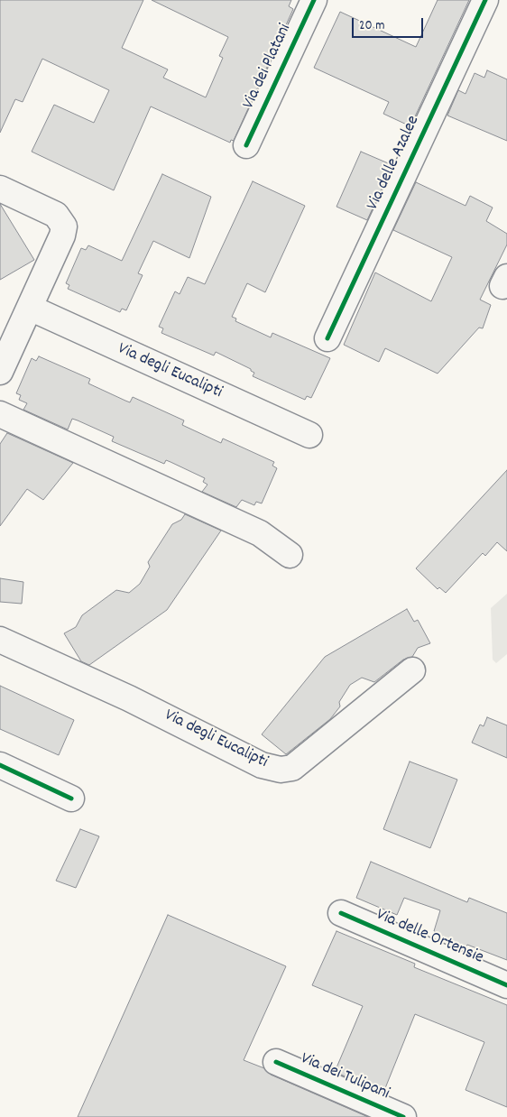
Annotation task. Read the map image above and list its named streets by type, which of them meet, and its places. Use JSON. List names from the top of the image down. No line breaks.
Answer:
{"streets":{"street":["Via dei Platani","Via delle Azalee","Via degli Eucalipti","Via delle Ortensie","Via dei Tulipani"]},"scale_bar":"20 m"}
